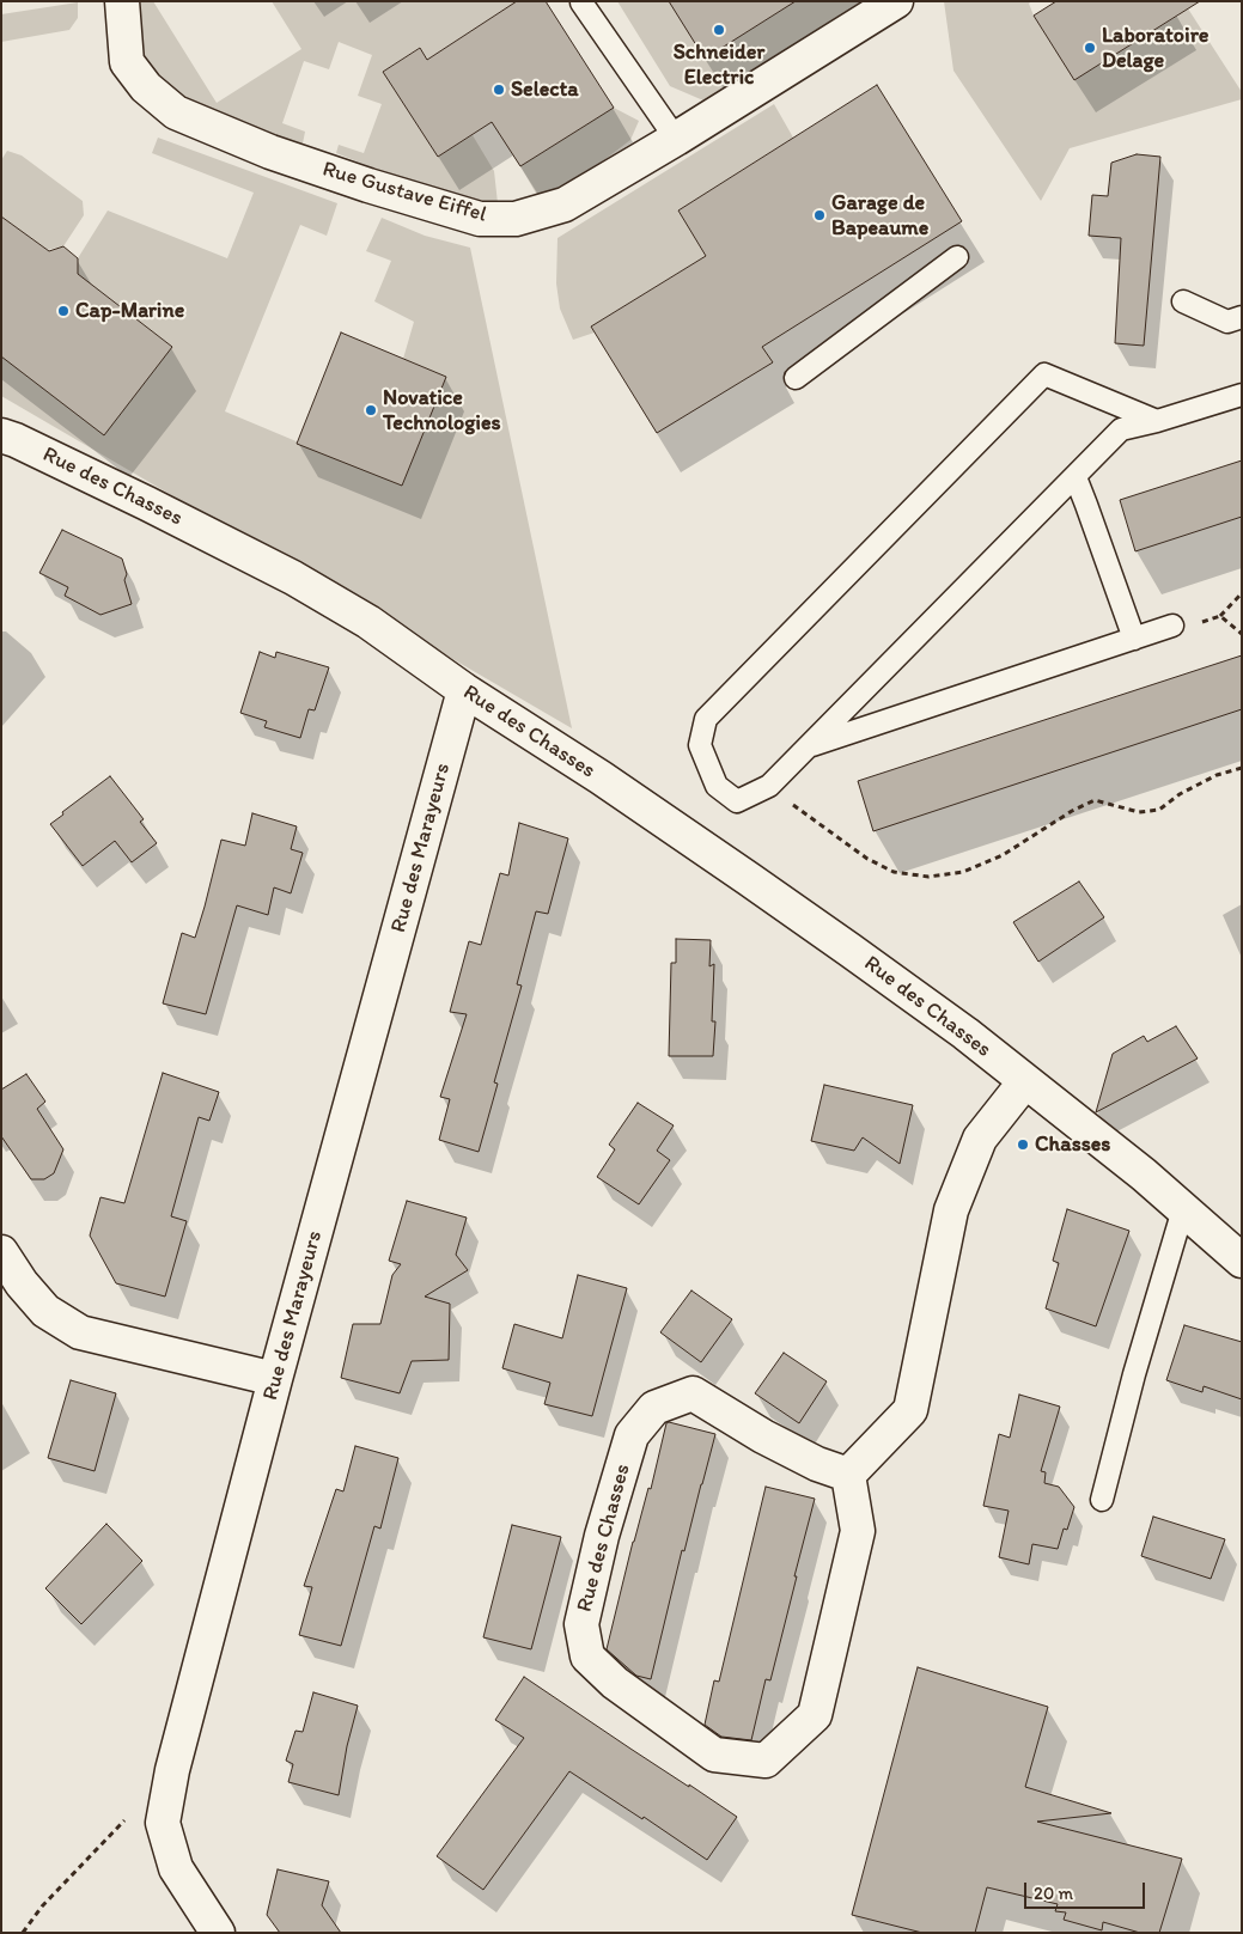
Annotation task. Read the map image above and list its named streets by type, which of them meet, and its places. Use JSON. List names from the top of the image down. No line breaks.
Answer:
{"streets":{"street":["Rue Gustave Eiffel","Rue des Chasses","Rue des Marayeurs"]},"crossings":[["Rue des Chasses","Rue des Marayeurs"]],"places":["Schneider Electric","Laboratoire Delage","Selecta","Garage de Bapeaume","Cap-Marine","Novatice Technologies","Chasses"],"scale_bar":"20 m"}
